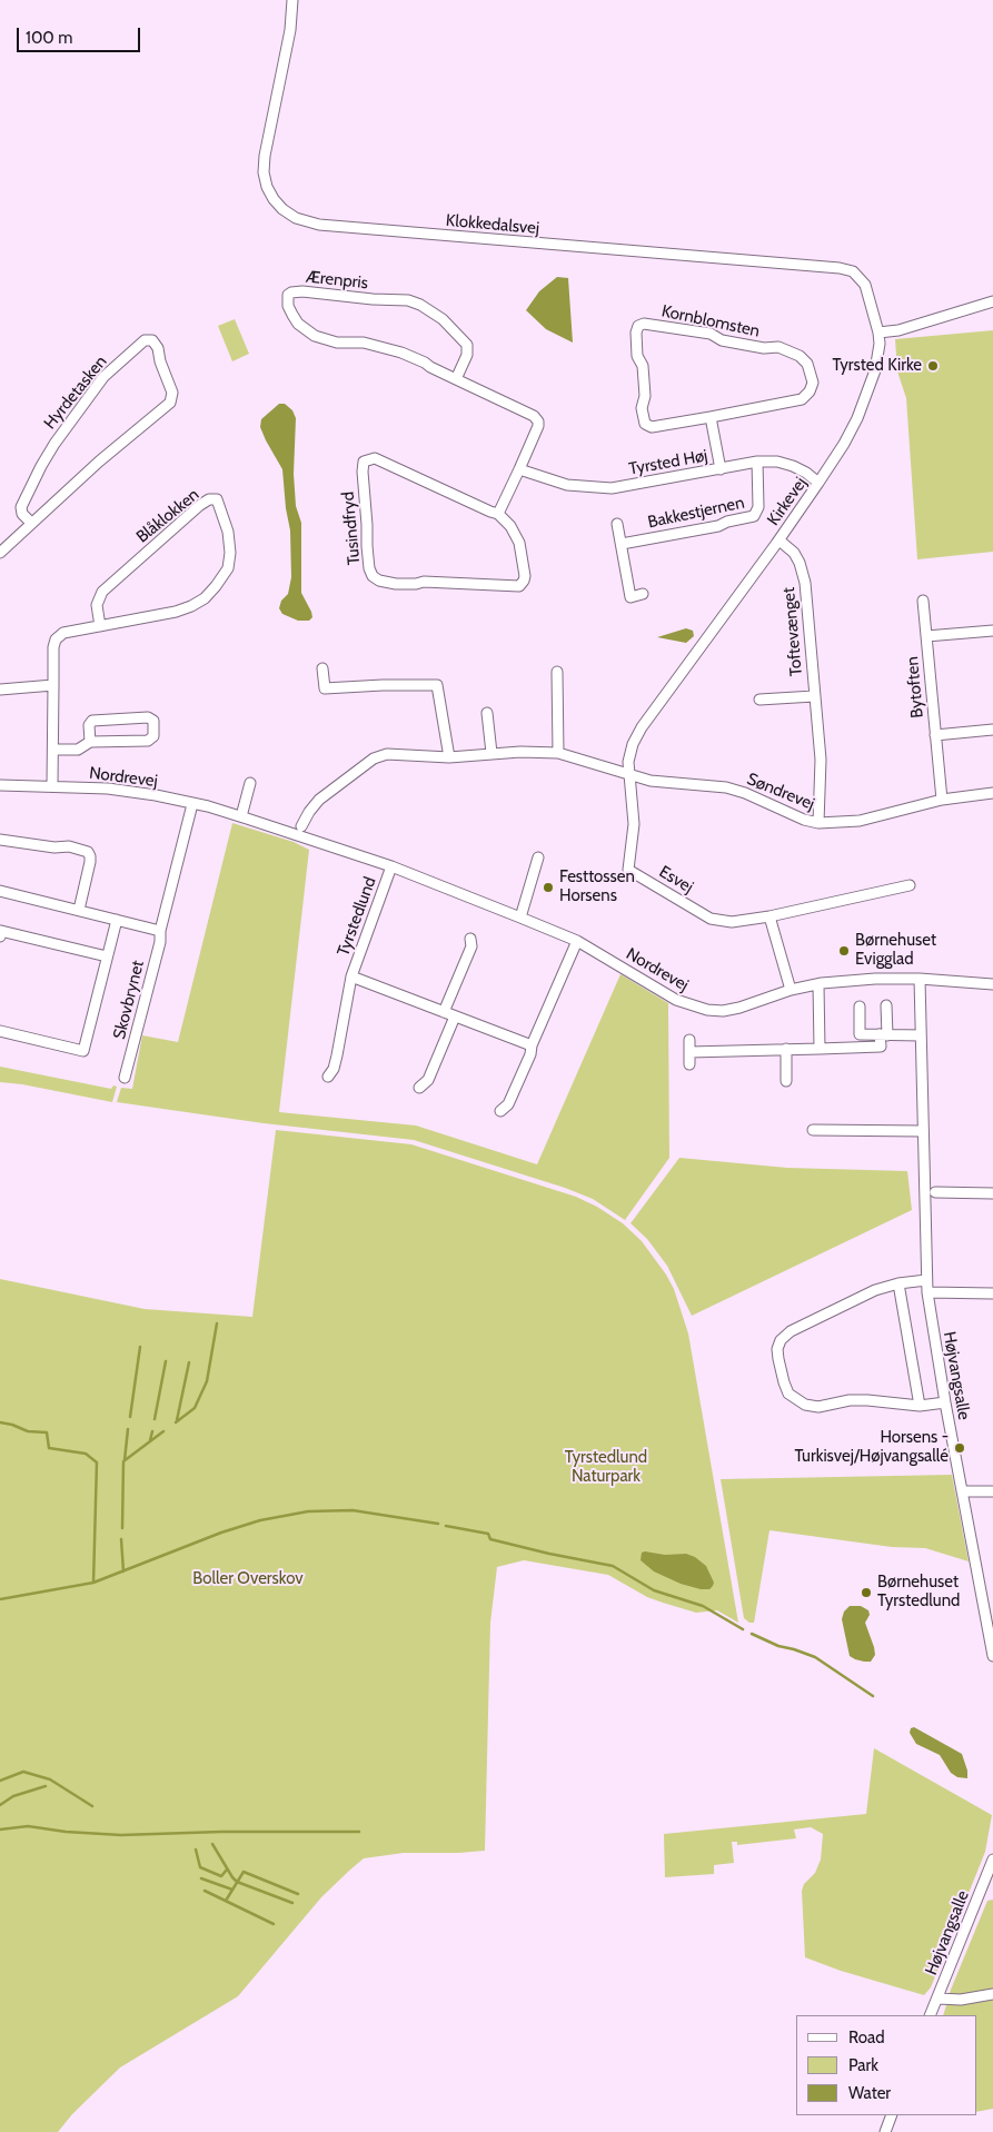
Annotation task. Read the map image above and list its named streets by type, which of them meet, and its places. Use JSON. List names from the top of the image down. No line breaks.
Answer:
{"streets":{"street":["Klokkedalsvej","Ærenpris","Kornblomsten","Hyrdetasken","Tyrsted Høj","Kirkevej","Bakkestjernen","Blåklokken","Tusindfryd","Toftevænget","Bytoften","Nordrevej","Søndrevej","Esvej","Tyrstedlund","Skovbrynet","Højvangsalle"]},"crossings":[["Klokkedalsvej","Kirkevej"],["Ærenpris","Tyrsted Høj"],["Tyrsted Høj","Kirkevej"],["Tyrsted Høj","Bakkestjernen"],["Kirkevej","Toftevænget"],["Kirkevej","Søndrevej"],["Kirkevej","Esvej"],["Toftevænget","Søndrevej"],["Bytoften","Søndrevej"],["Nordrevej","Tyrstedlund"],["Nordrevej","Skovbrynet"],["Nordrevej","Højvangsalle"],["Søndrevej","Esvej"]],"parks":["Tyrstedlund Naturpark","Boller Overskov"],"places":["Tyrsted Kirke","Festtossen Horsens","Børnehuset Evigglad","Horsens - Turkisvej/Højvangsallé","Børnehuset Tyrstedlund"],"legend":["Road","Park","Water"],"scale_bar":"100 m"}
